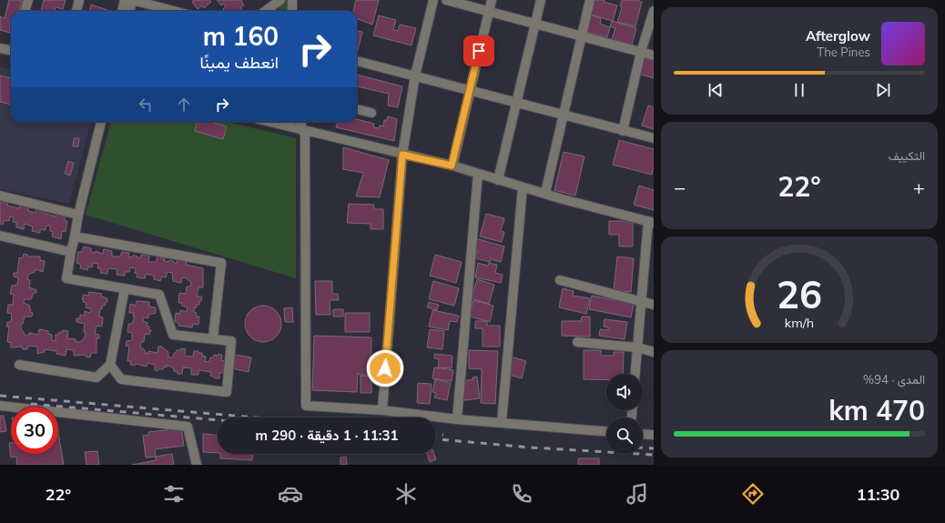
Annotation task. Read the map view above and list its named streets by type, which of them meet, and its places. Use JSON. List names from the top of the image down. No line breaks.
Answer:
{"page":{"turn":["160 m","انعطف يمينًا"],"song":["Afterglow","The Pines"],"tile":["التكييف",["المدى · 94%","470 km"]],"heat":["−","22°","+"],"limit":"30","trip":"11:31 · 1 دقيقة · 290 m","tabs":["11:30","22°"],"gauge":["26","km/h"]}}
